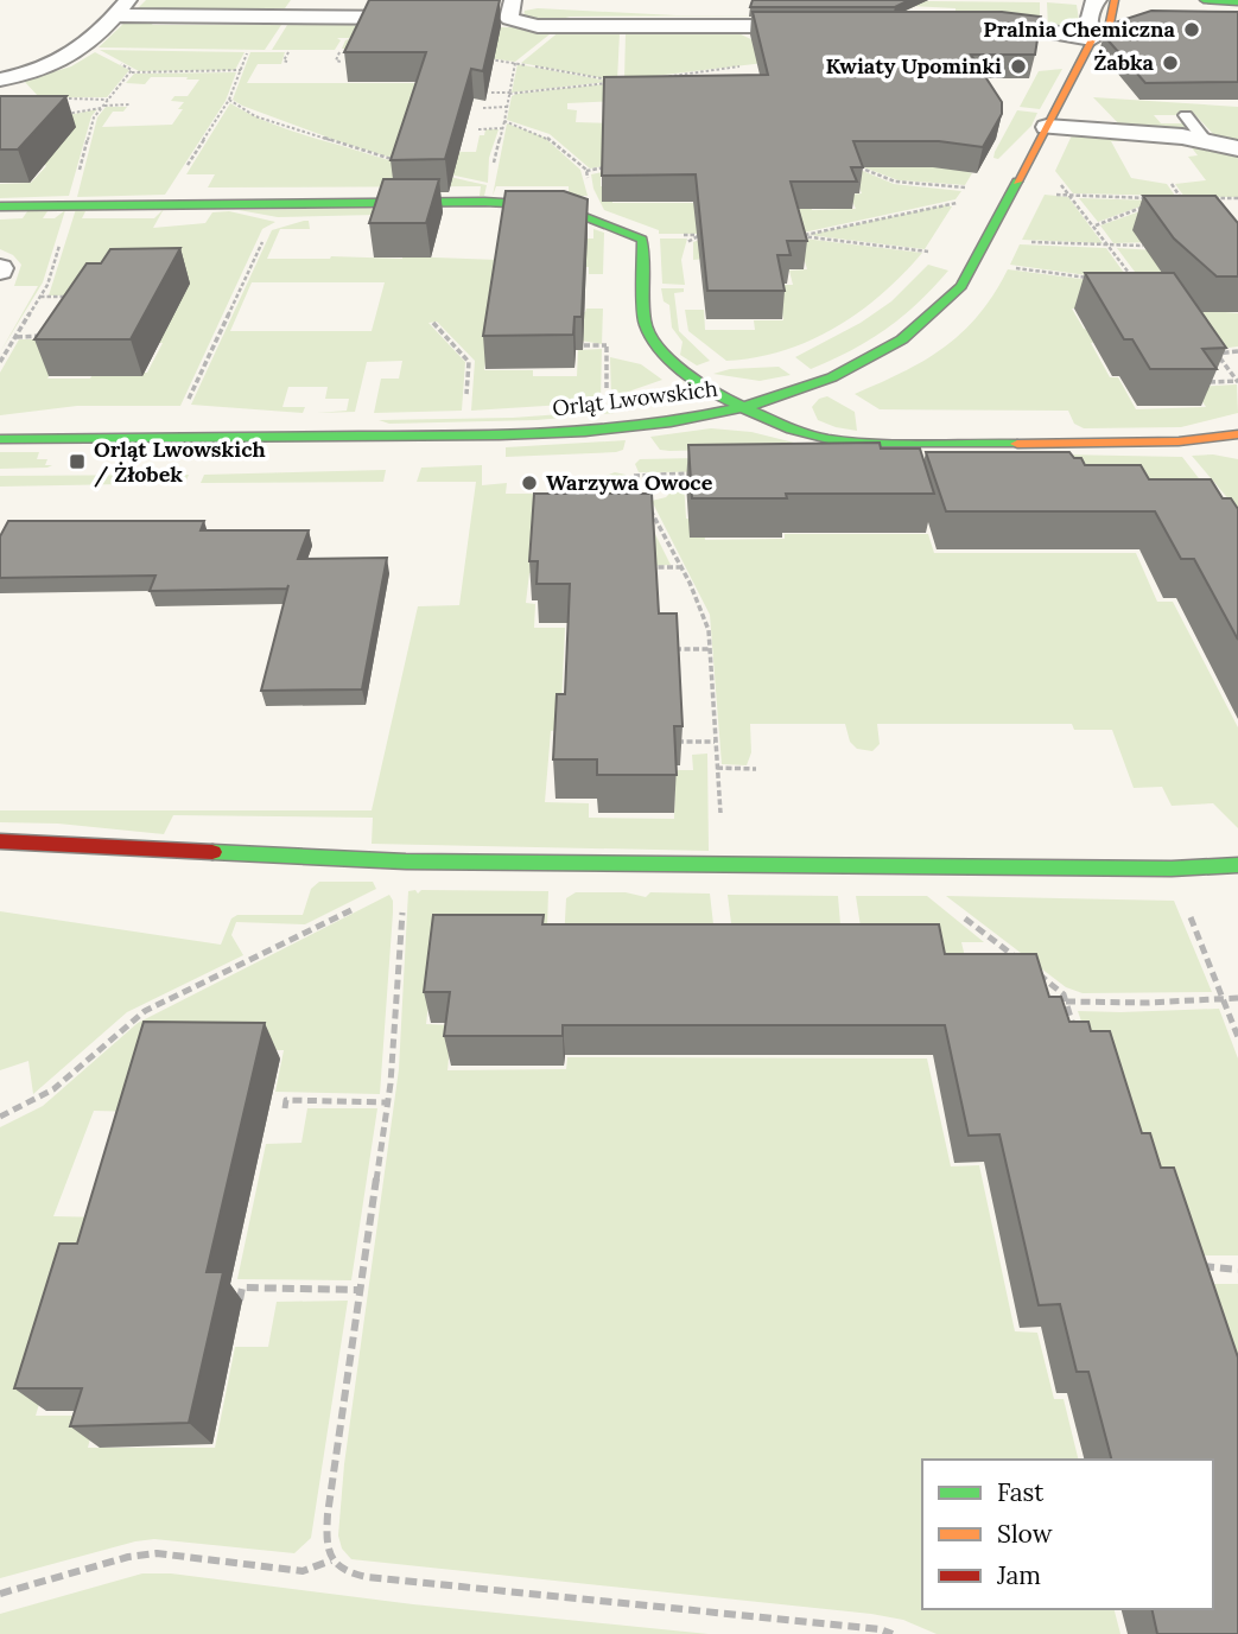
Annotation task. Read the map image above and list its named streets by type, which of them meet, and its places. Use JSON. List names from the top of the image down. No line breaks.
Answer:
{"streets":{"street":["Orląt Lwowskich"]},"places":{"other":["Pralnia Chemiczna","Żabka","Kwiaty Upominki","Warzywa Owoce"],"transit":["Orląt Lwowskich / Żłobek"]},"legend":["Fast","Slow","Jam"]}
